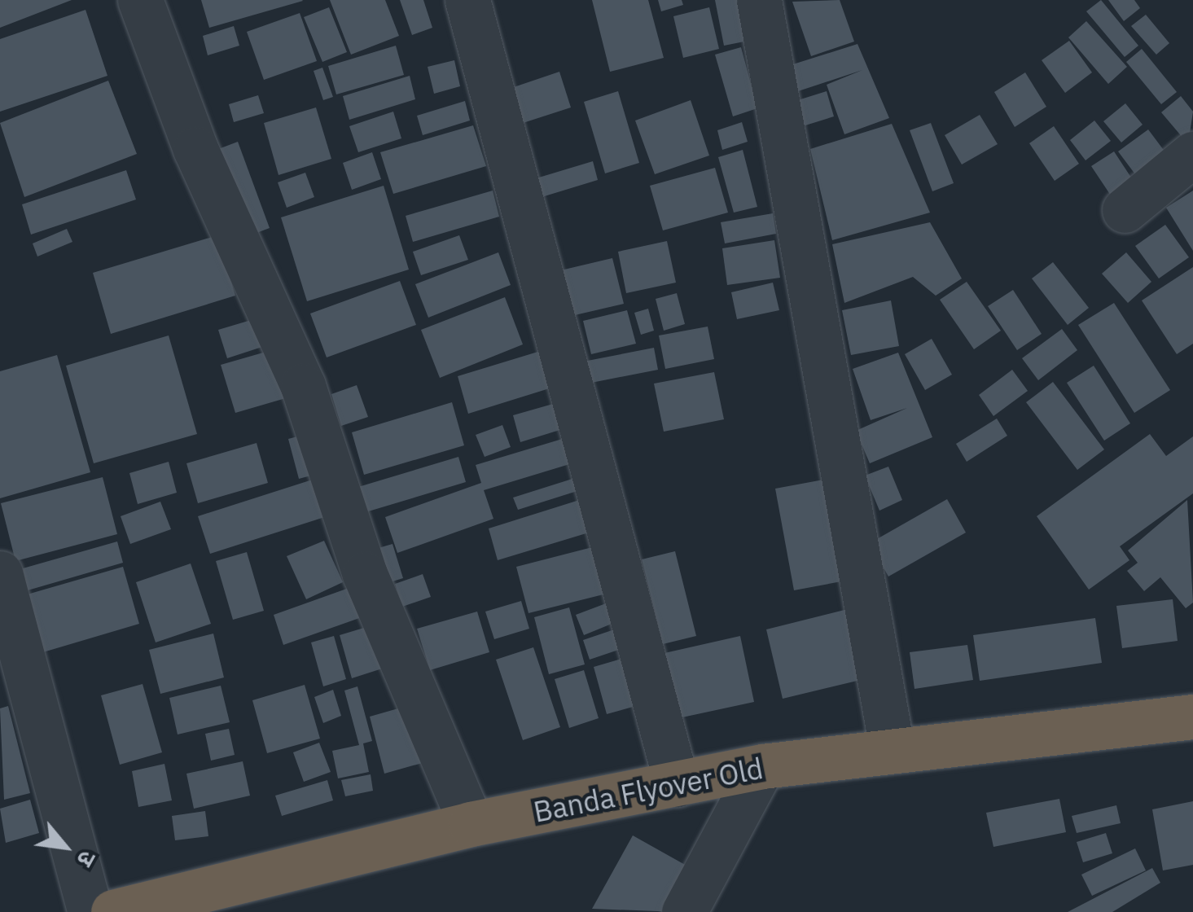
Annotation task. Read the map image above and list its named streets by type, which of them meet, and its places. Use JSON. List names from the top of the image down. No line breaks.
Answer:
{"streets":{"highway":["Banda Flyover Old"]},"north":"bottom right"}
